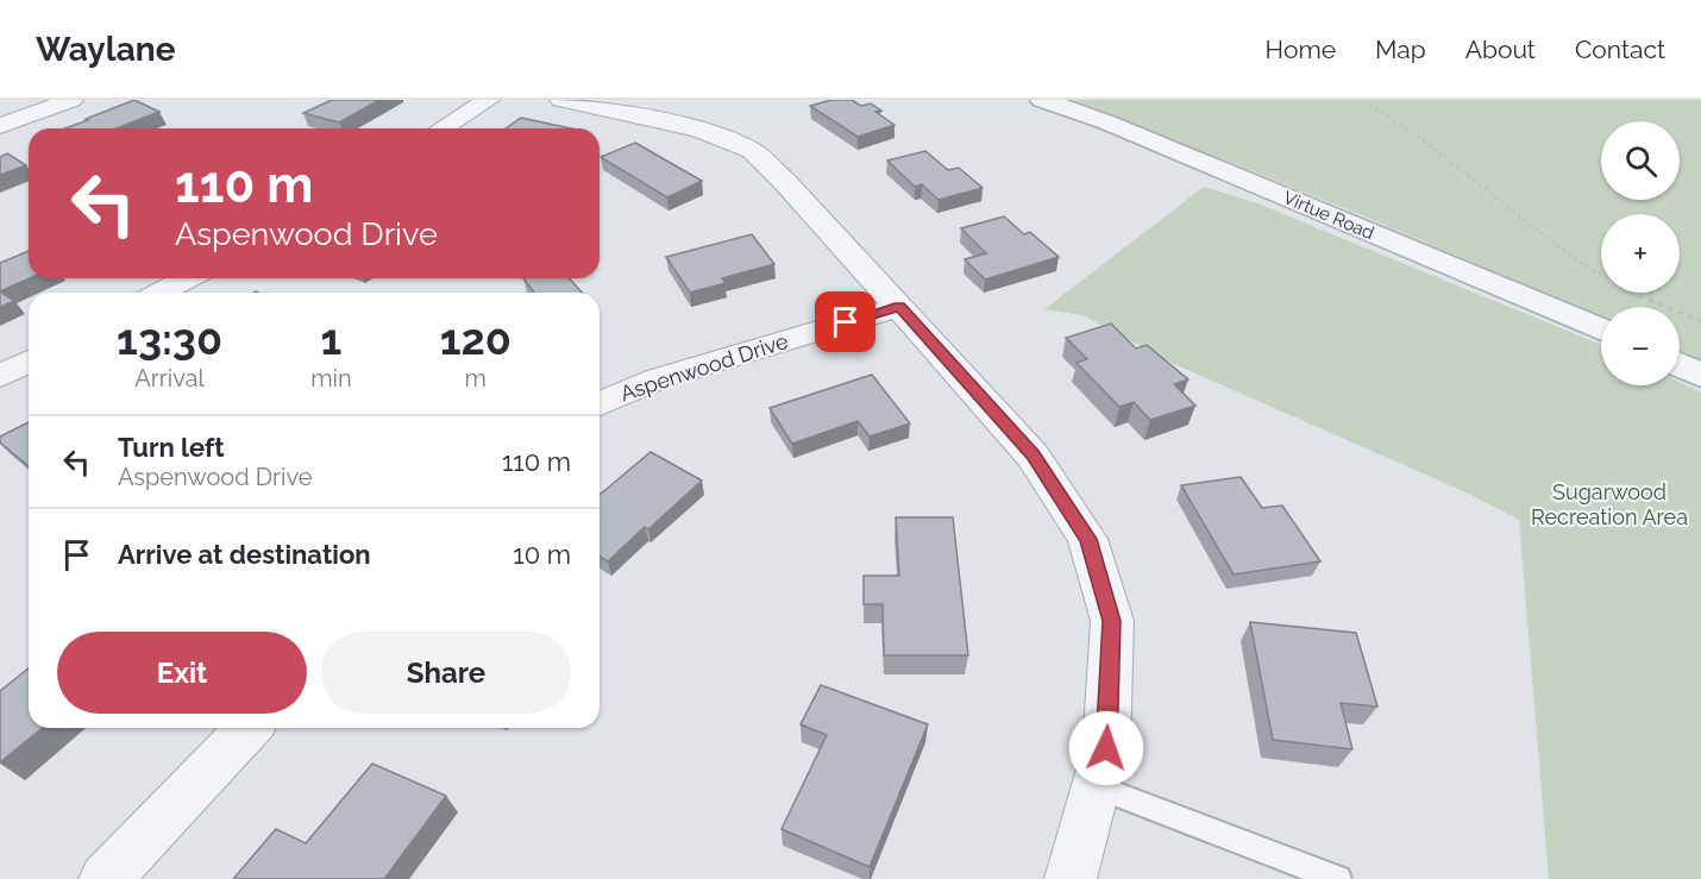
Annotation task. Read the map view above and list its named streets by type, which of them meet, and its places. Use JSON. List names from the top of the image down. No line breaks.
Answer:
{"streets":{"street":["Virtue Road","Aspenwood Drive"]},"parks":["Sugarwood Recreation Area"],"page":{"header":"Waylane","nav":["Home","Map","About","Contact"],"map_buttons":["+","−"],"turn":["110 m","Aspenwood Drive"],"eta":["13:30","Arrival","1","min","120","m"],"list":[{"name":"Turn left","note":"Aspenwood Drive","value":"110 m"},{"name":"Arrive at destination","value":"10 m"}],"buttons":["Exit","Share"]}}
